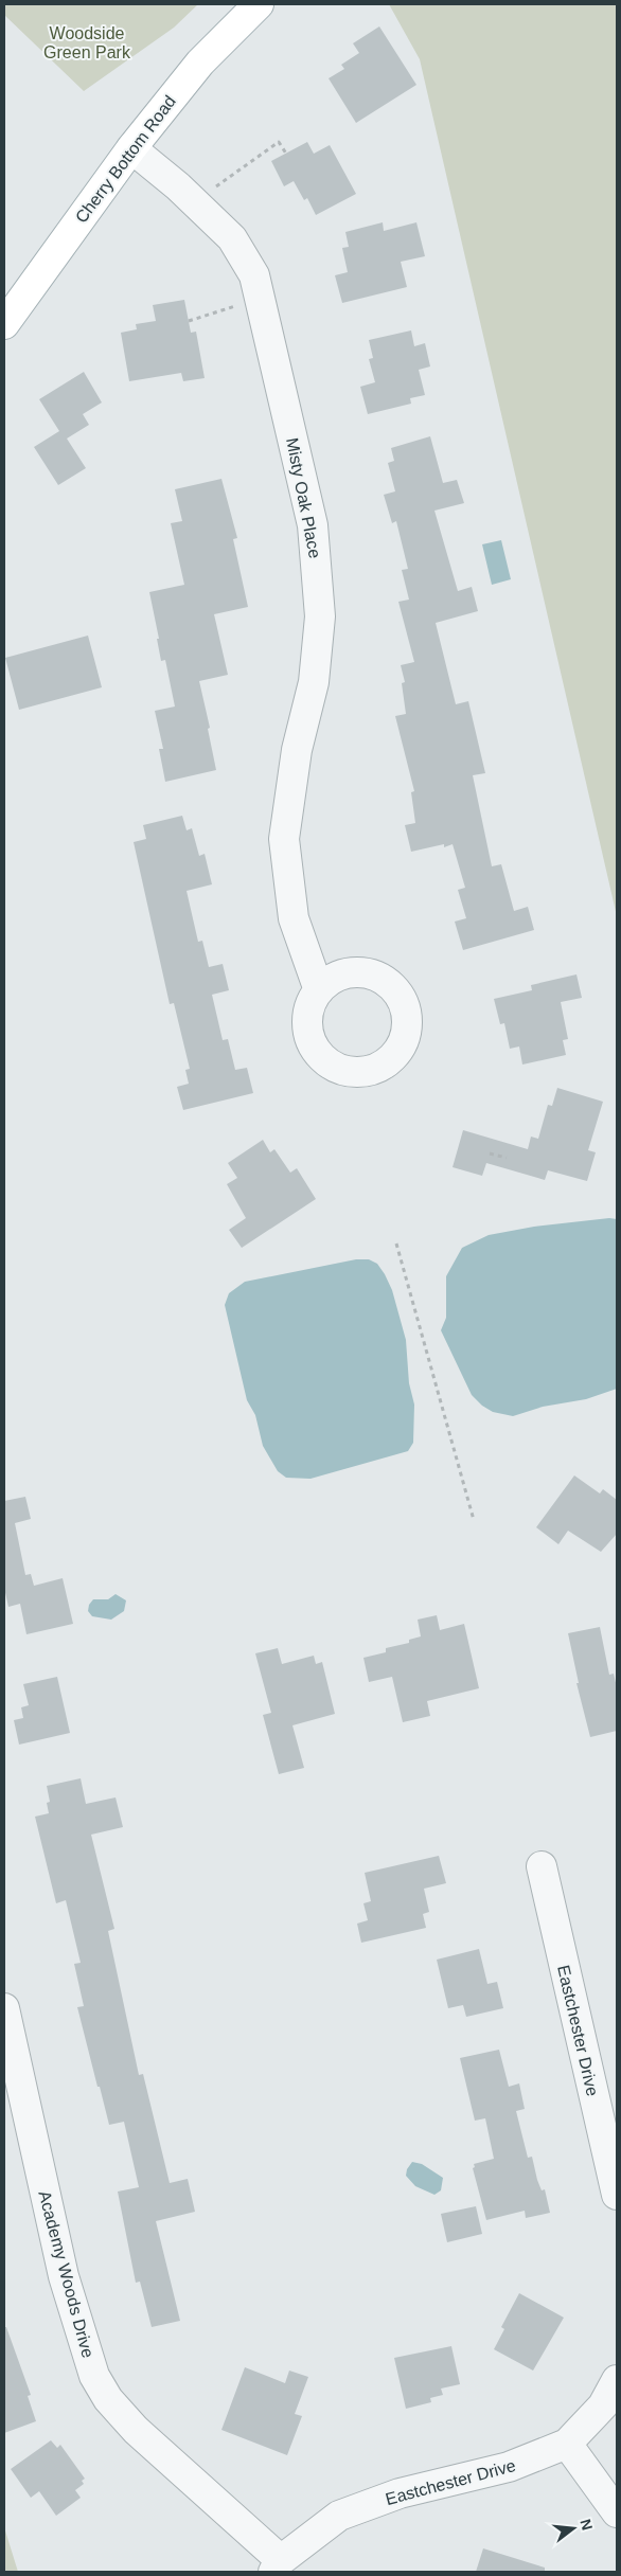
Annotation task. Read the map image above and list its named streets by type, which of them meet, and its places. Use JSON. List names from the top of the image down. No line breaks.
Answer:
{"streets":{"main road":["Cherry Bottom Road"],"street":["Misty Oak Place","Eastchester Drive","Academy Woods Drive"]},"crossings":[["Cherry Bottom Road","Misty Oak Place"],["Eastchester Drive","Academy Woods Drive"]],"parks":["Woodside Green Park"],"north":"right"}
